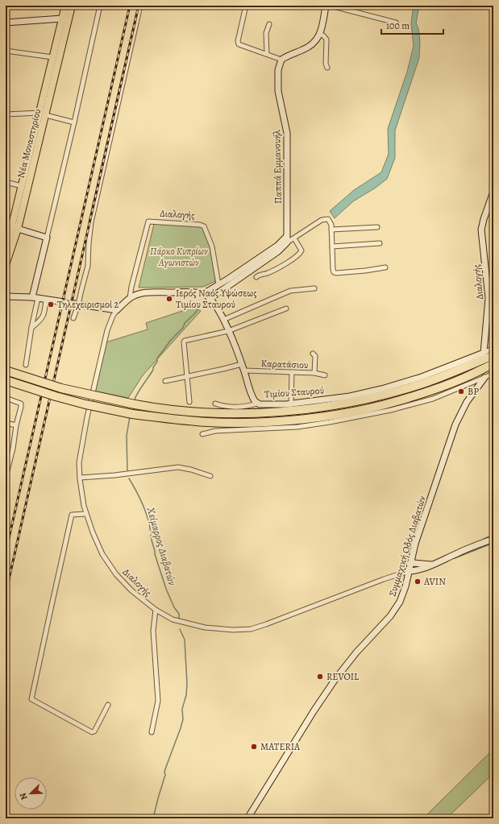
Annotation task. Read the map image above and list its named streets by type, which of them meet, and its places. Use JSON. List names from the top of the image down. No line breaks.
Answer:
{"streets":{"main road":["Νέα Μοναστηρίου"],"street":["Παππά Εμμανουήλ","Διαλογής","Καρατάσιου","Τιμίου Σταυρού","Συμμαχική Οδός Διαβατών"]},"crossings":[["Διαλογής","Τιμίου Σταυρού"],["Διαλογής","Συμμαχική Οδός Διαβατών"],["Καρατάσιου","Τιμίου Σταυρού"]],"water":["Χείμαρρος Διαβατών"],"parks":["Πάρκο Κυπρίων Αγωνιστών"],"places":["Ιερός Ναός Υψώσεως Τιμίου Σταυρού","Τηλεχειρισμοί 2","BP","AVIN","REVOIL","MATERIA"],"scale_bar":"100 m","north":"bottom left"}
